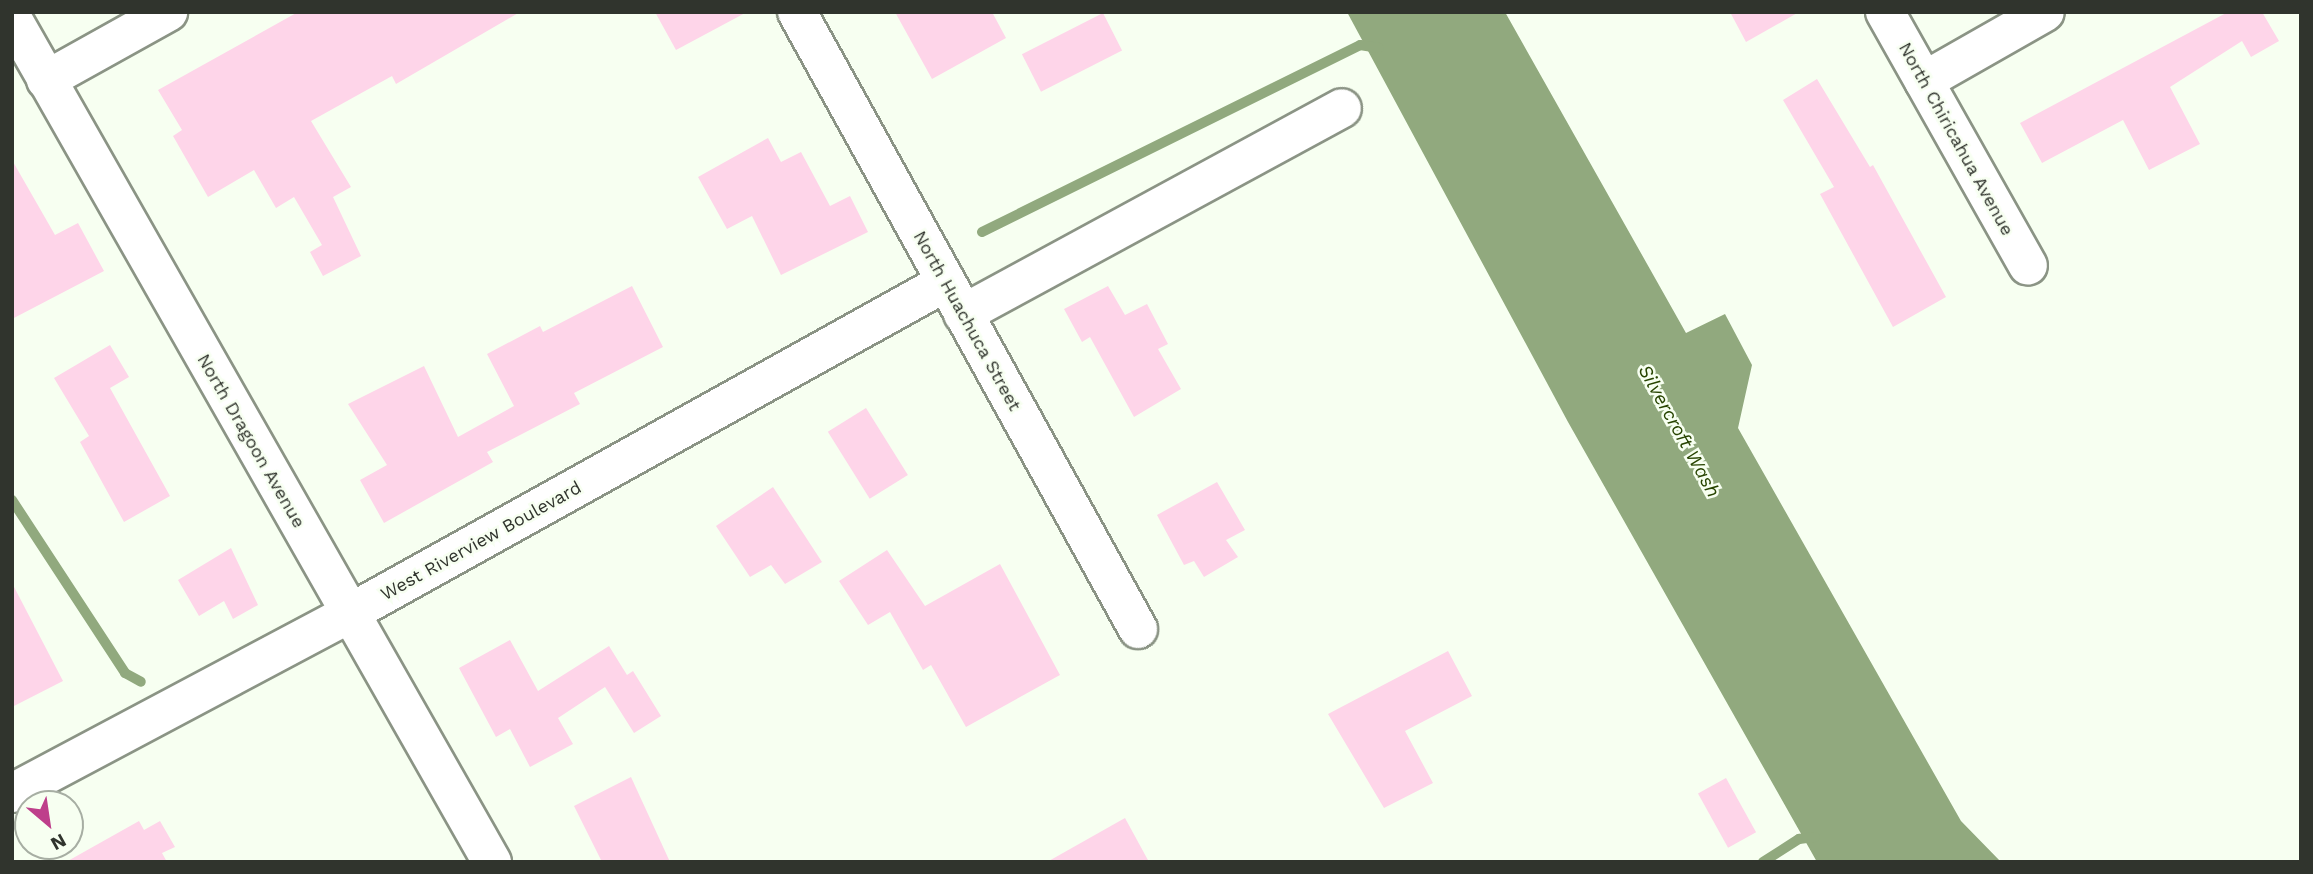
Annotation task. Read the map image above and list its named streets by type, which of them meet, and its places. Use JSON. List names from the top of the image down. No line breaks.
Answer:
{"streets":{"street":["North Chiricahua Avenue","North Huachuca Street","North Dragoon Avenue","West Riverview Boulevard"]},"crossings":[["North Huachuca Street","West Riverview Boulevard"],["North Dragoon Avenue","West Riverview Boulevard"]],"water":["Silvercroft Wash"],"north":"bottom right"}
